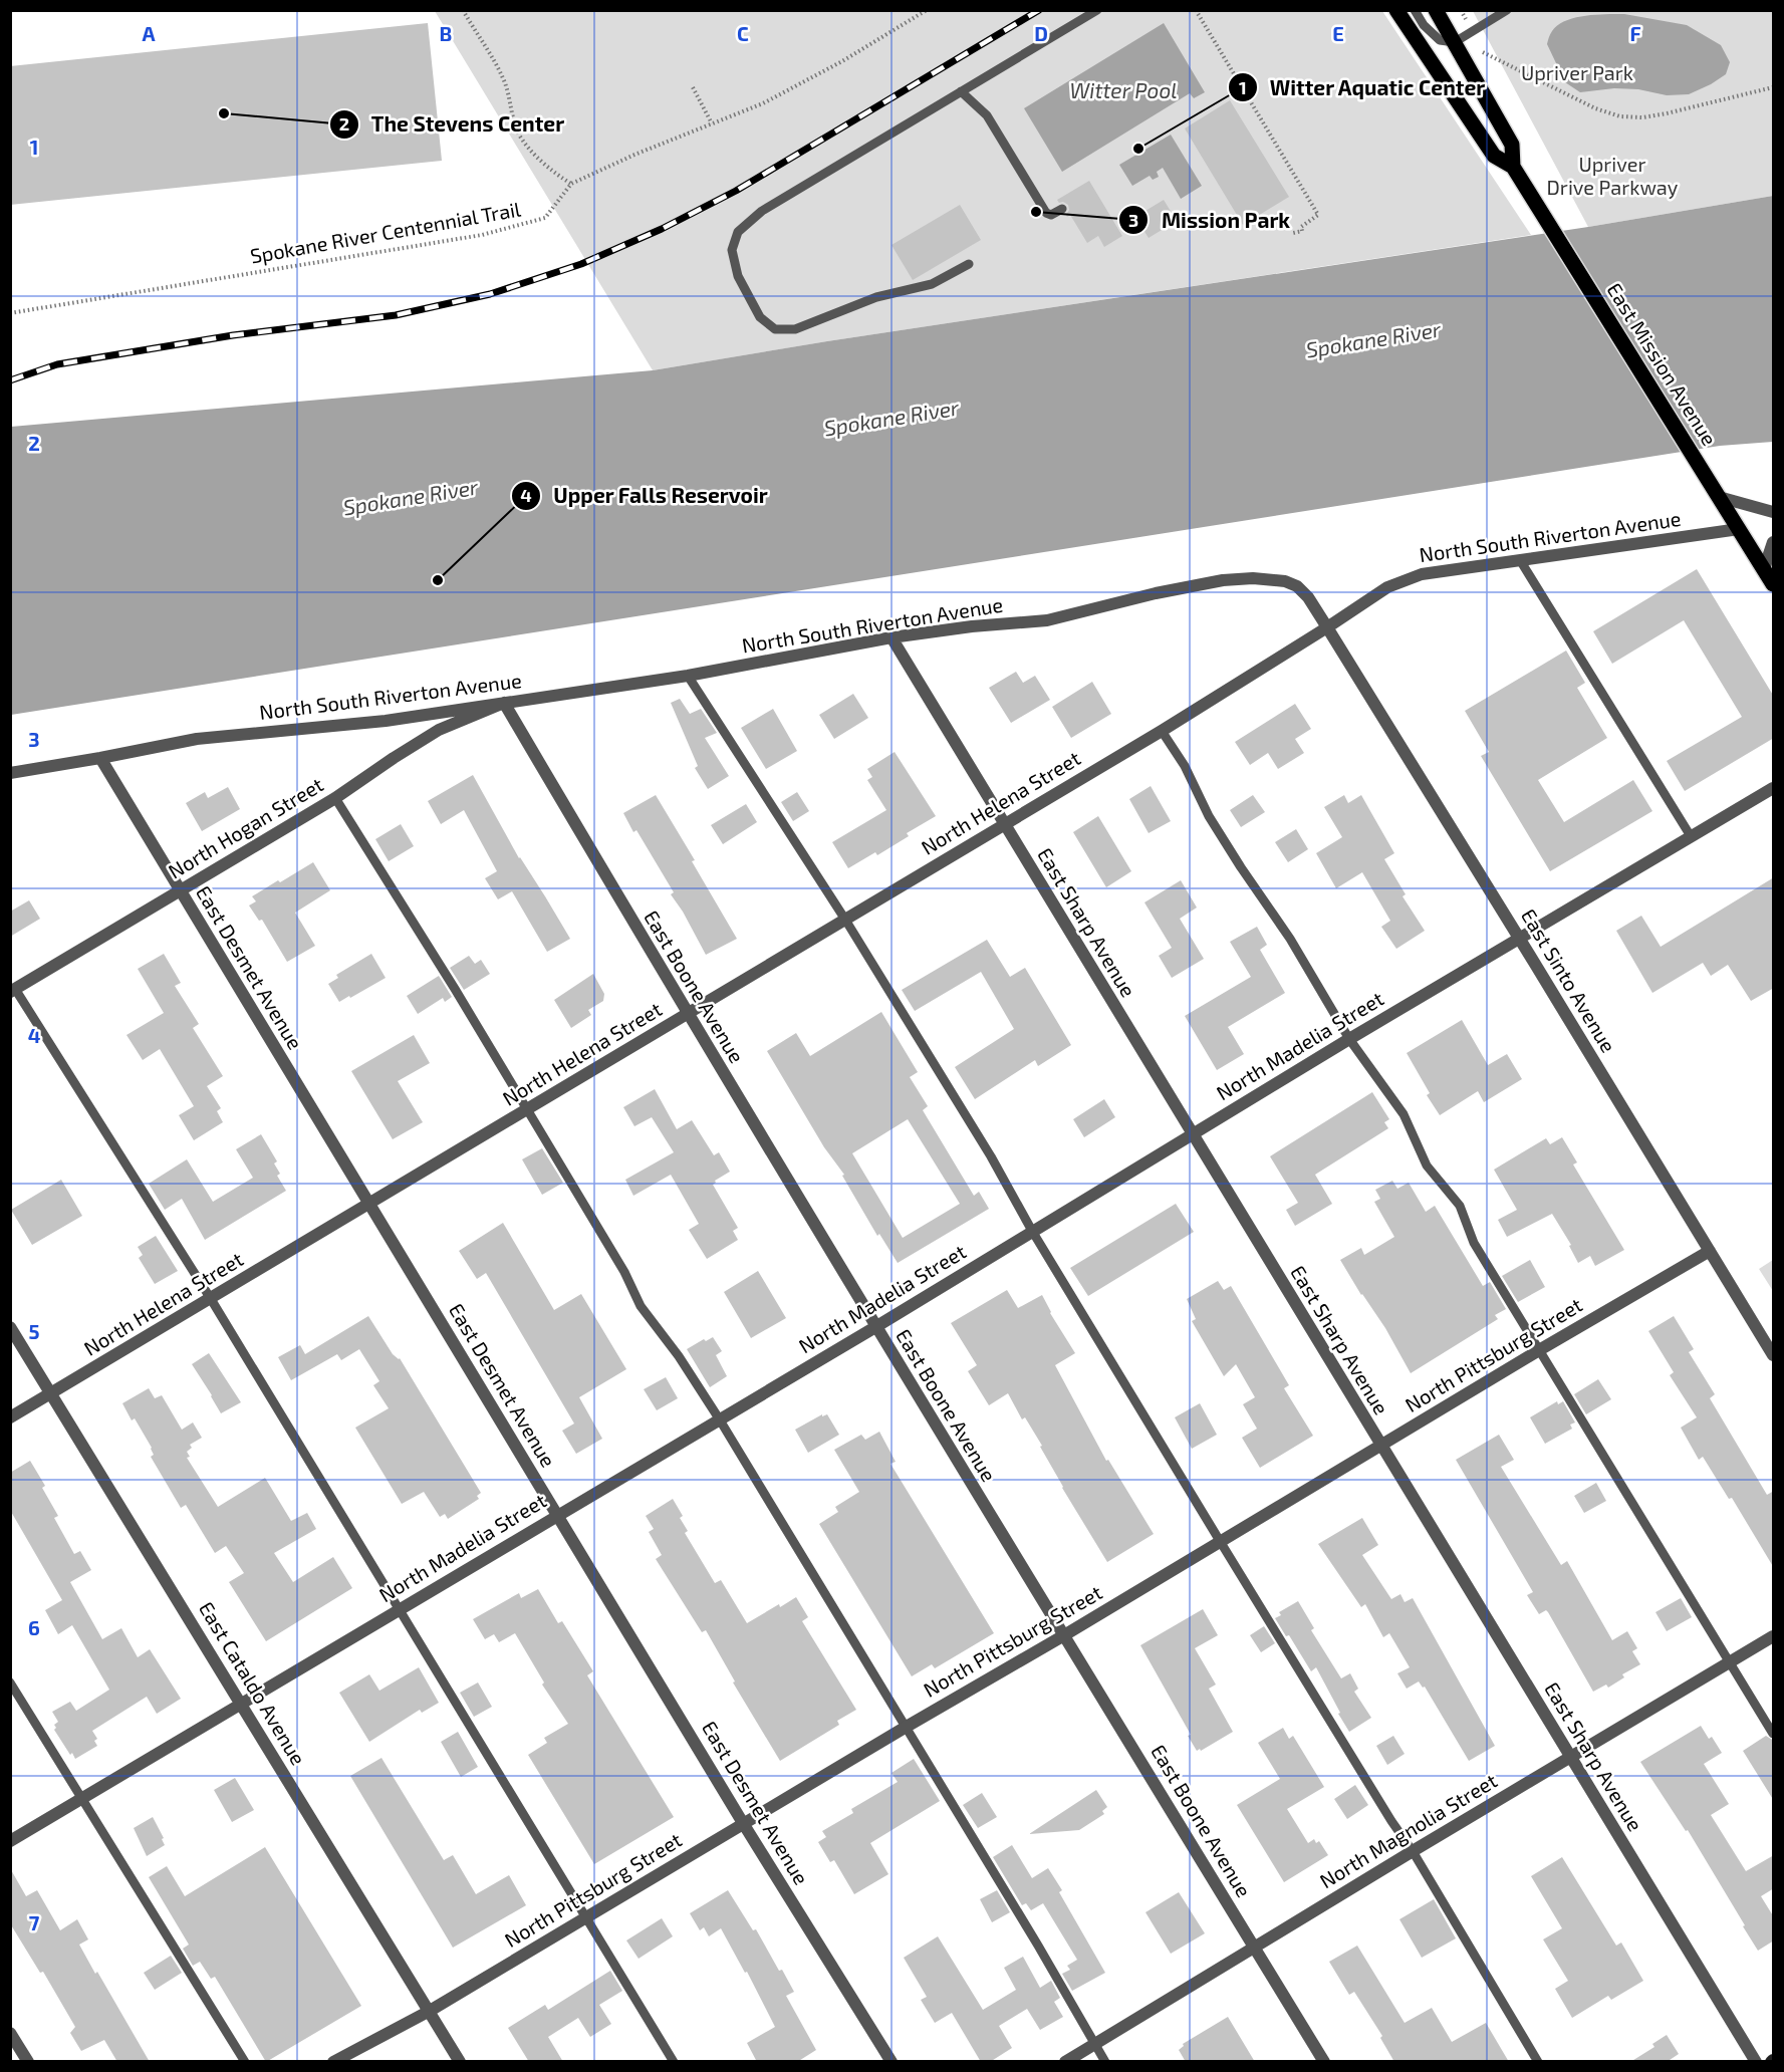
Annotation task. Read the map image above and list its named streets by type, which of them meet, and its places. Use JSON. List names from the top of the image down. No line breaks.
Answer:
{"streets":{"main road":["East Mission Avenue"],"street":["North South Riverton Avenue","North Helena Street","North Hogan Street","East Sharp Avenue","East Desmet Avenue","East Sinto Avenue","East Boone Avenue","North Madelia Street","North Pittsburg Street","East Cataldo Avenue","North Magnolia Street"],"path":["Spokane River Centennial Trail"]},"crossings":[["East Mission Avenue","North South Riverton Avenue"],["North South Riverton Avenue","North Helena Street"],["North South Riverton Avenue","North Hogan Street"],["North South Riverton Avenue","East Sharp Avenue"],["North South Riverton Avenue","East Desmet Avenue"],["North South Riverton Avenue","East Sinto Avenue"],["North South Riverton Avenue","East Boone Avenue"],["North Helena Street","East Sharp Avenue"],["North Helena Street","East Desmet Avenue"],["North Helena Street","East Sinto Avenue"],["North Helena Street","East Boone Avenue"],["North Helena Street","East Cataldo Avenue"],["North Hogan Street","East Desmet Avenue"],["North Hogan Street","East Boone Avenue"],["East Sharp Avenue","North Madelia Street"],["East Sharp Avenue","North Pittsburg Street"],["East Sharp Avenue","North Magnolia Street"],["East Desmet Avenue","North Madelia Street"],["East Desmet Avenue","North Pittsburg Street"],["East Sinto Avenue","North Madelia Street"],["East Sinto Avenue","North Pittsburg Street"],["East Boone Avenue","North Madelia Street"],["East Boone Avenue","North Pittsburg Street"],["East Boone Avenue","North Magnolia Street"],["North Madelia Street","East Cataldo Avenue"],["North Pittsburg Street","East Cataldo Avenue"]],"water":["Witter Pool","Spokane River"],"parks":["Upriver Park","Upriver Drive Parkway"],"places":["The Stevens Center","Witter Aquatic Center","Mission Park","Upper Falls Reservoir"],"grid":{"columns":["A","B","C","D","E","F"],"rows":["1","2","3","4","5","6","7"]}}
